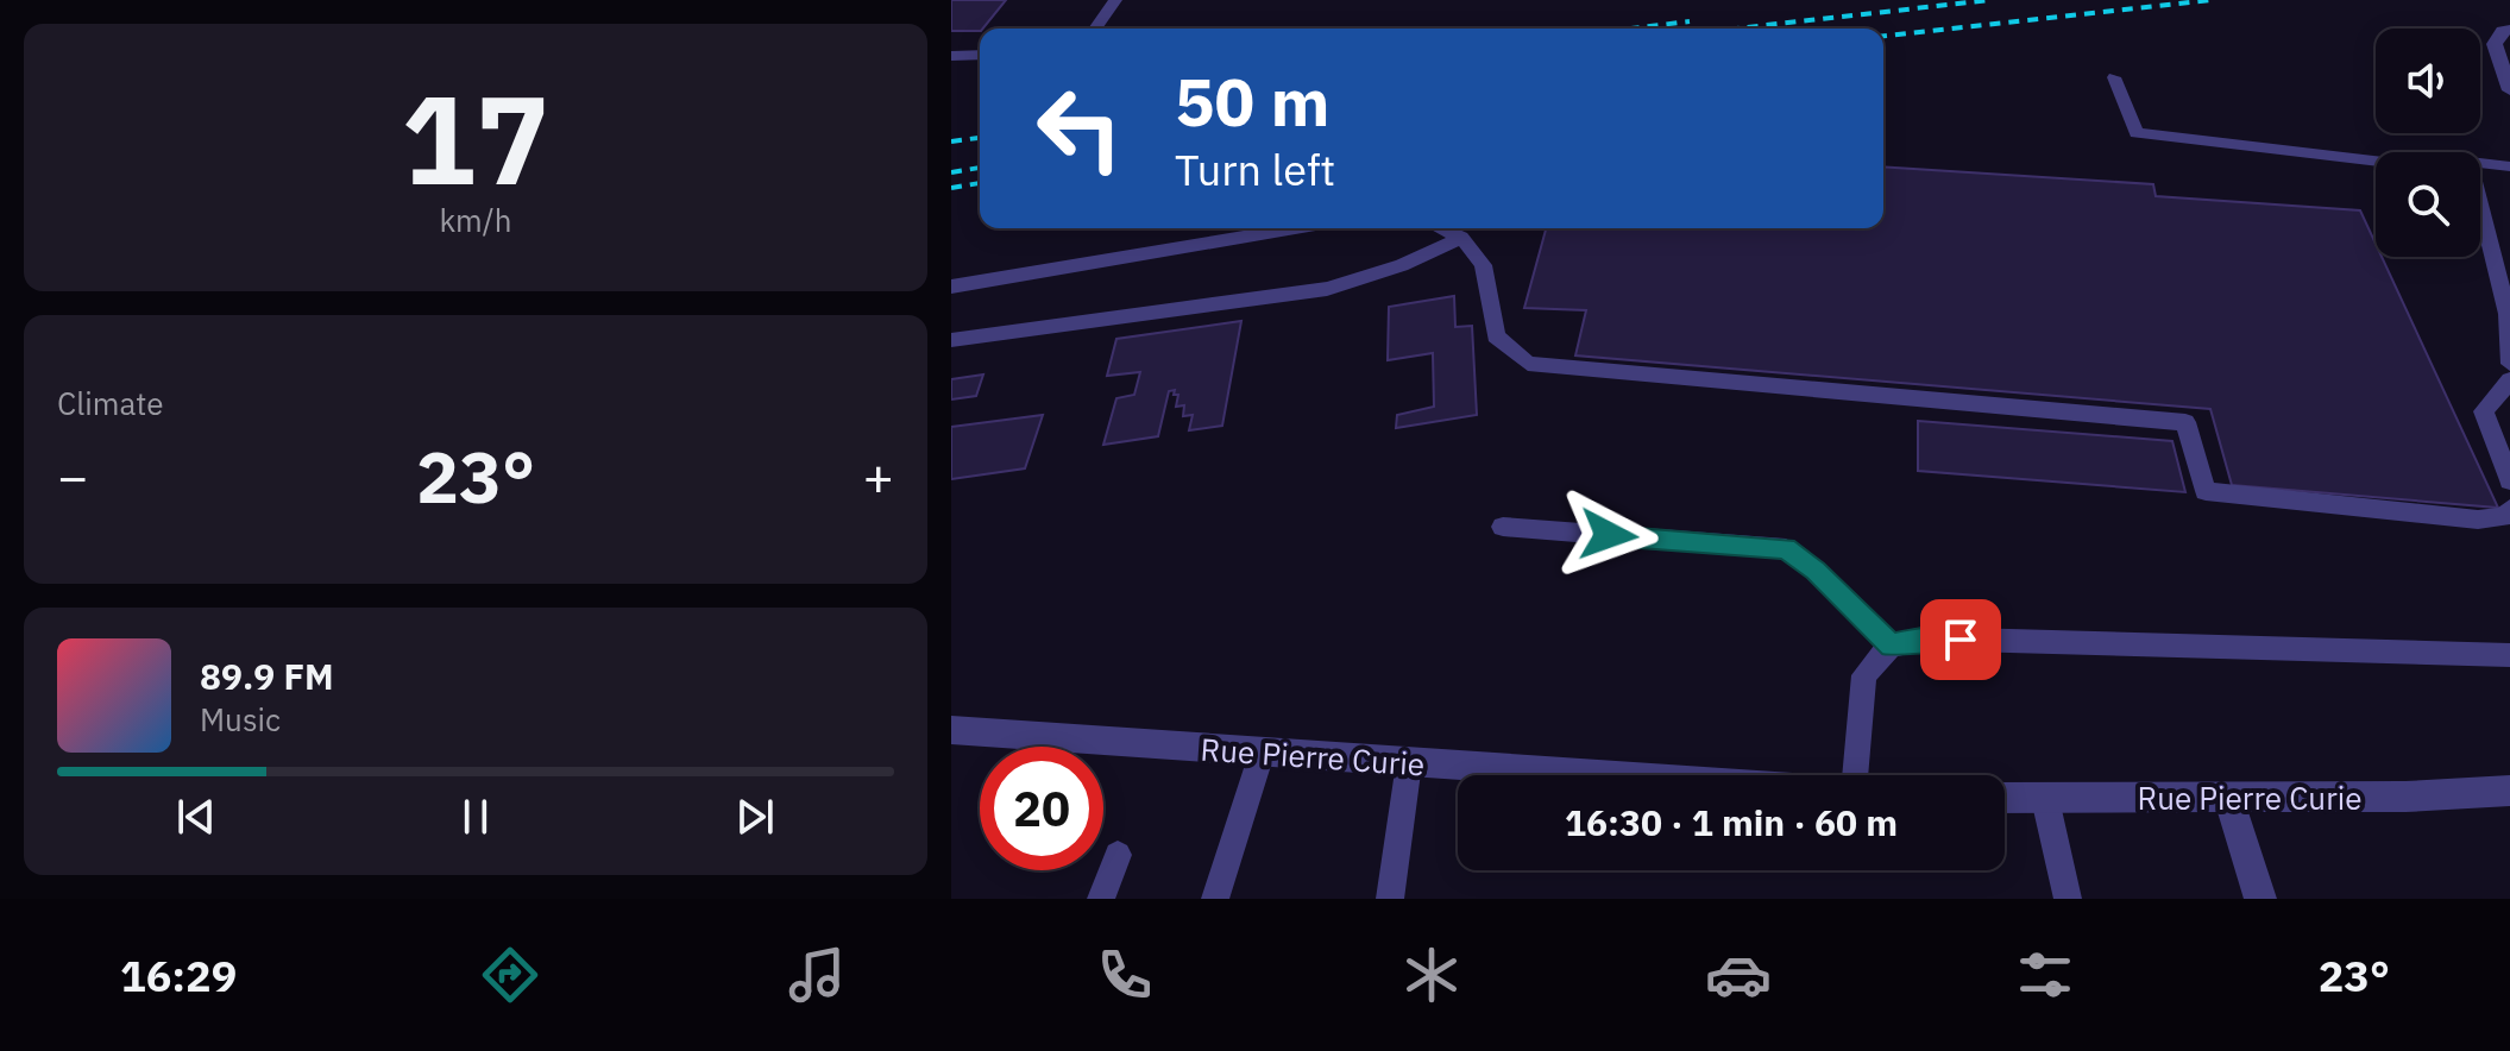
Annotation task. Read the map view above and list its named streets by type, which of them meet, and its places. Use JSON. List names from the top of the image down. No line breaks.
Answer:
{"streets":{"street":["Rue Pierre Curie"]},"page":{"tile":[["17","km/h"],"Climate"],"turn":["50 m","Turn left"],"heat":["−","23°","+"],"song":["89.9 FM","Music"],"limit":"20","trip":"16:30 · 1 min · 60 m","tabs":["16:29","23°"]}}
